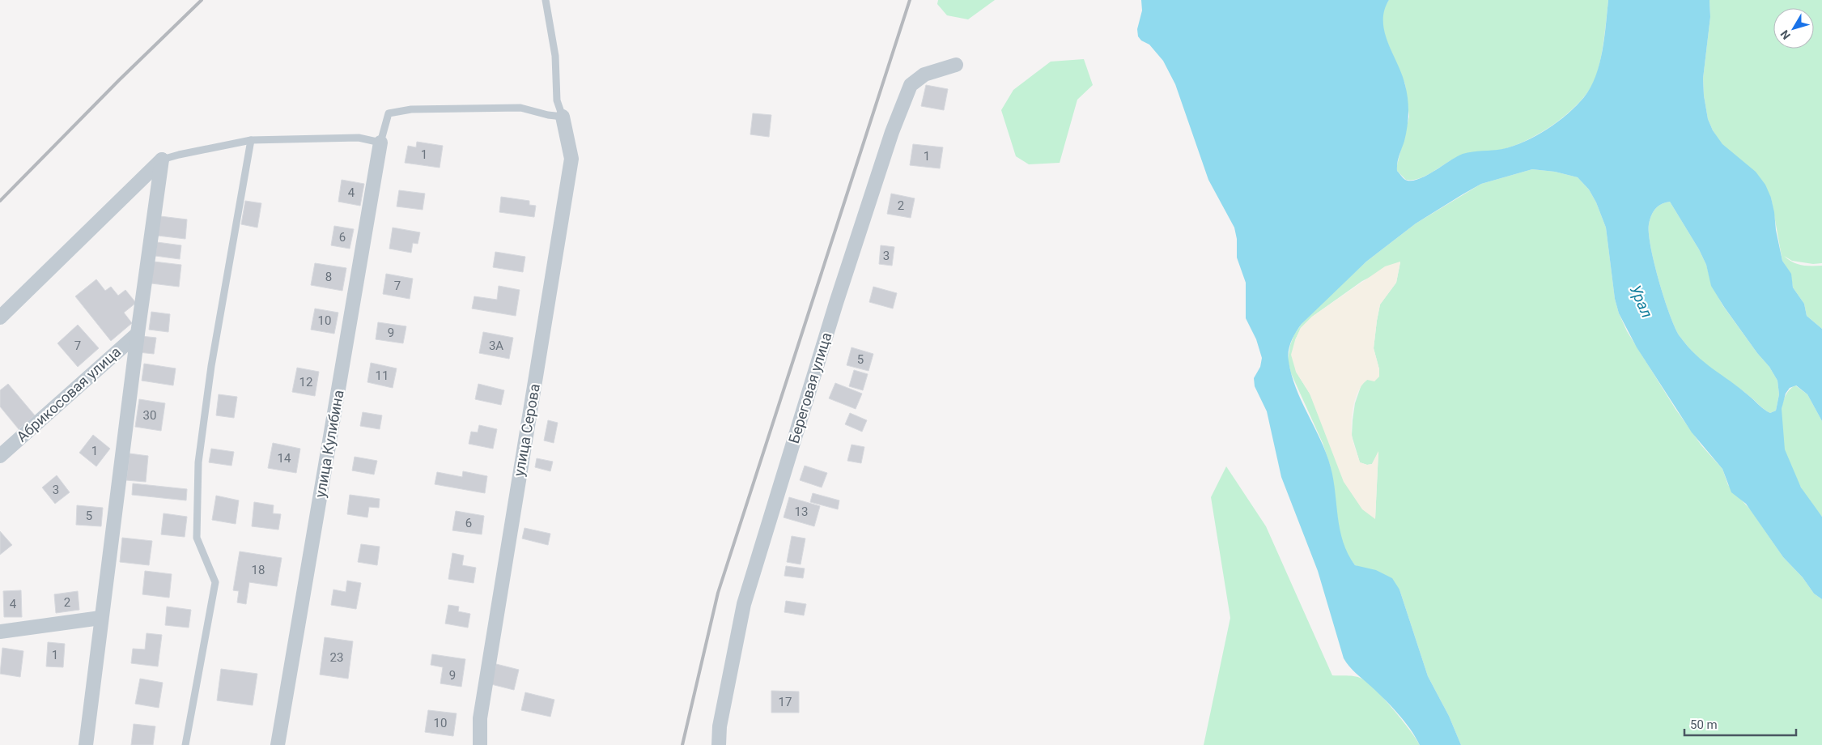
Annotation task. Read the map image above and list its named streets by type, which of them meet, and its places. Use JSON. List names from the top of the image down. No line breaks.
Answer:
{"streets":{"street":["Береговая улица","Абрикосовая улица","улица Серова","улица Кулибина"]},"water":["Урал"],"house_numbers":["1","1","4","2","6","3","8","7","10","9","7","3А","5","11","12","30","1","14","3","13","5","6","18","2","4","1","23","9","17","10"],"scale_bar":"50 m","north":"bottom left"}
